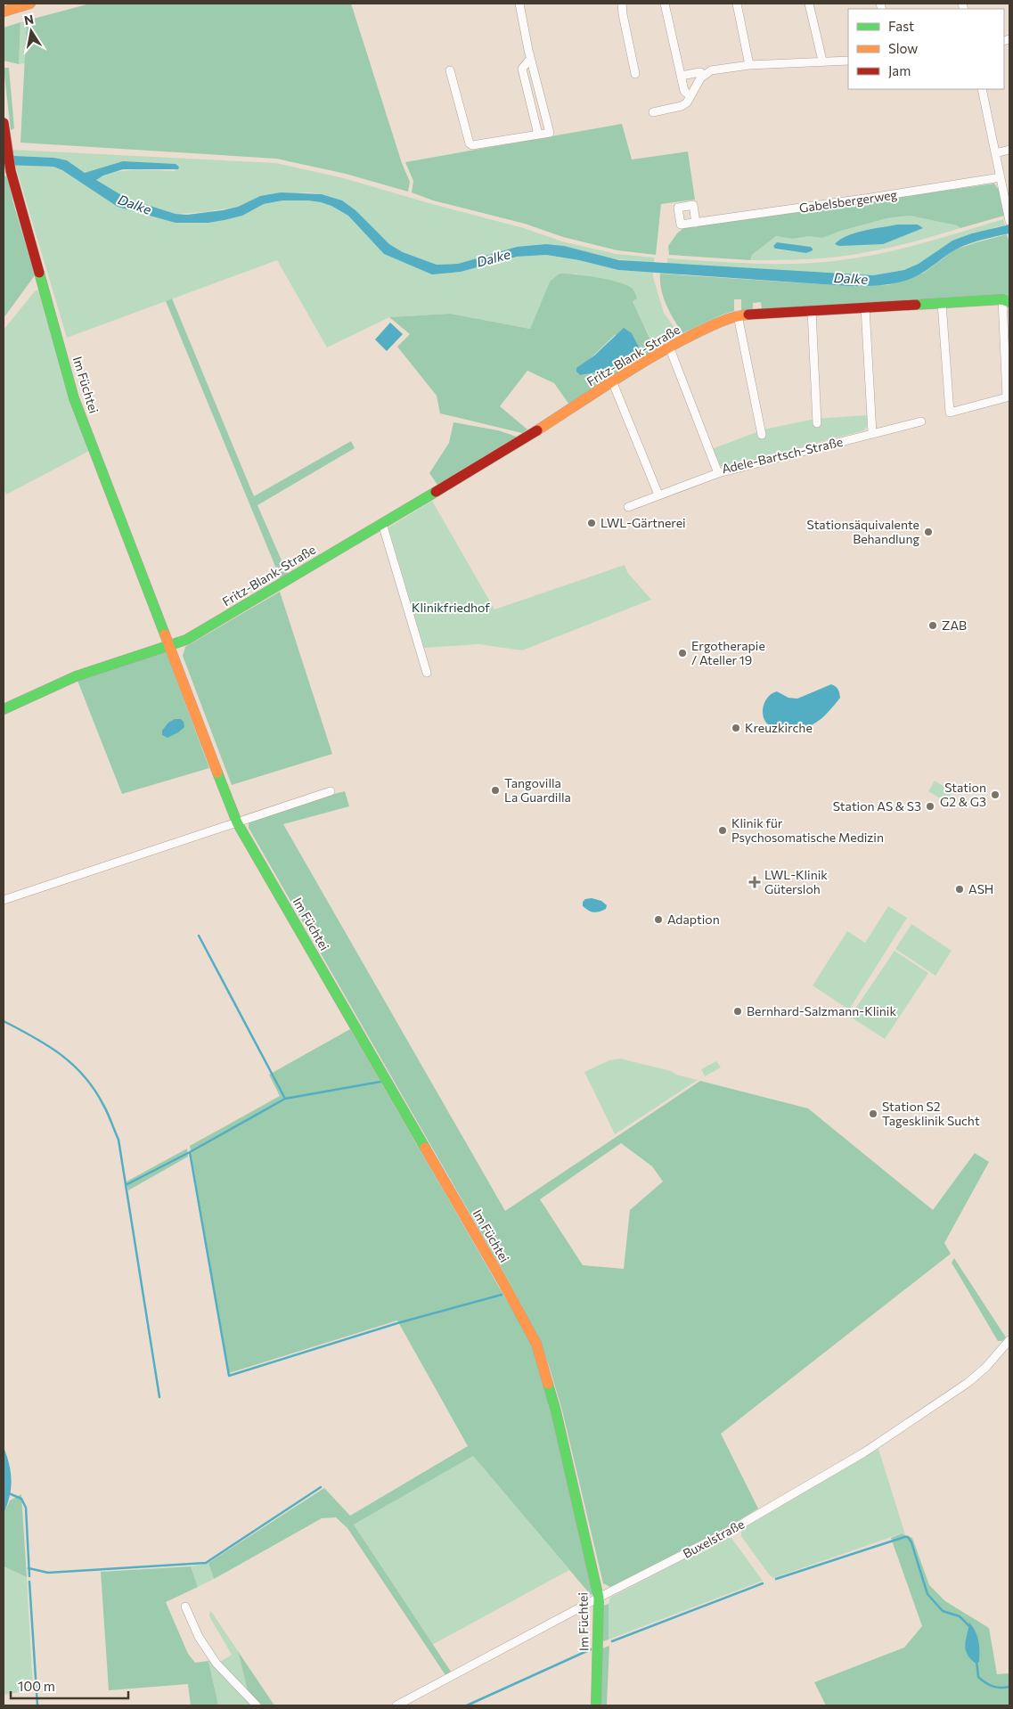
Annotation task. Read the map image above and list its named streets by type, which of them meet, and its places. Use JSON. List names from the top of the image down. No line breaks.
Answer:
{"streets":{"street":["Gabelsbergerweg","Fritz-Blank-Straße","Im Füchtei","Adele-Bartsch-Straße","Buxelstraße"]},"crossings":[["Fritz-Blank-Straße","Im Füchtei"],["Fritz-Blank-Straße","Adele-Bartsch-Straße"],["Im Füchtei","Buxelstraße"]],"water":["Dalke"],"parks":["Klinikfriedhof"],"places":{"other":["LWL-Gärtnerei","Stationsäquivalente Behandlung","ZAB","Ergotherapie / Ateller 19","Kreuzkirche","Tangovilla La Guardilla","Station G2 & G3","Station AS & S3","Klinik für Psychosomatische Medizin","ASH","Adaption","Bernhard-Salzmann-Klinik","Station S2 Tagesklinik Sucht"],"health":["LWL-Klinik Gütersloh"]},"legend":["Fast","Slow","Jam"],"scale_bar":"100 m","north":"top"}
